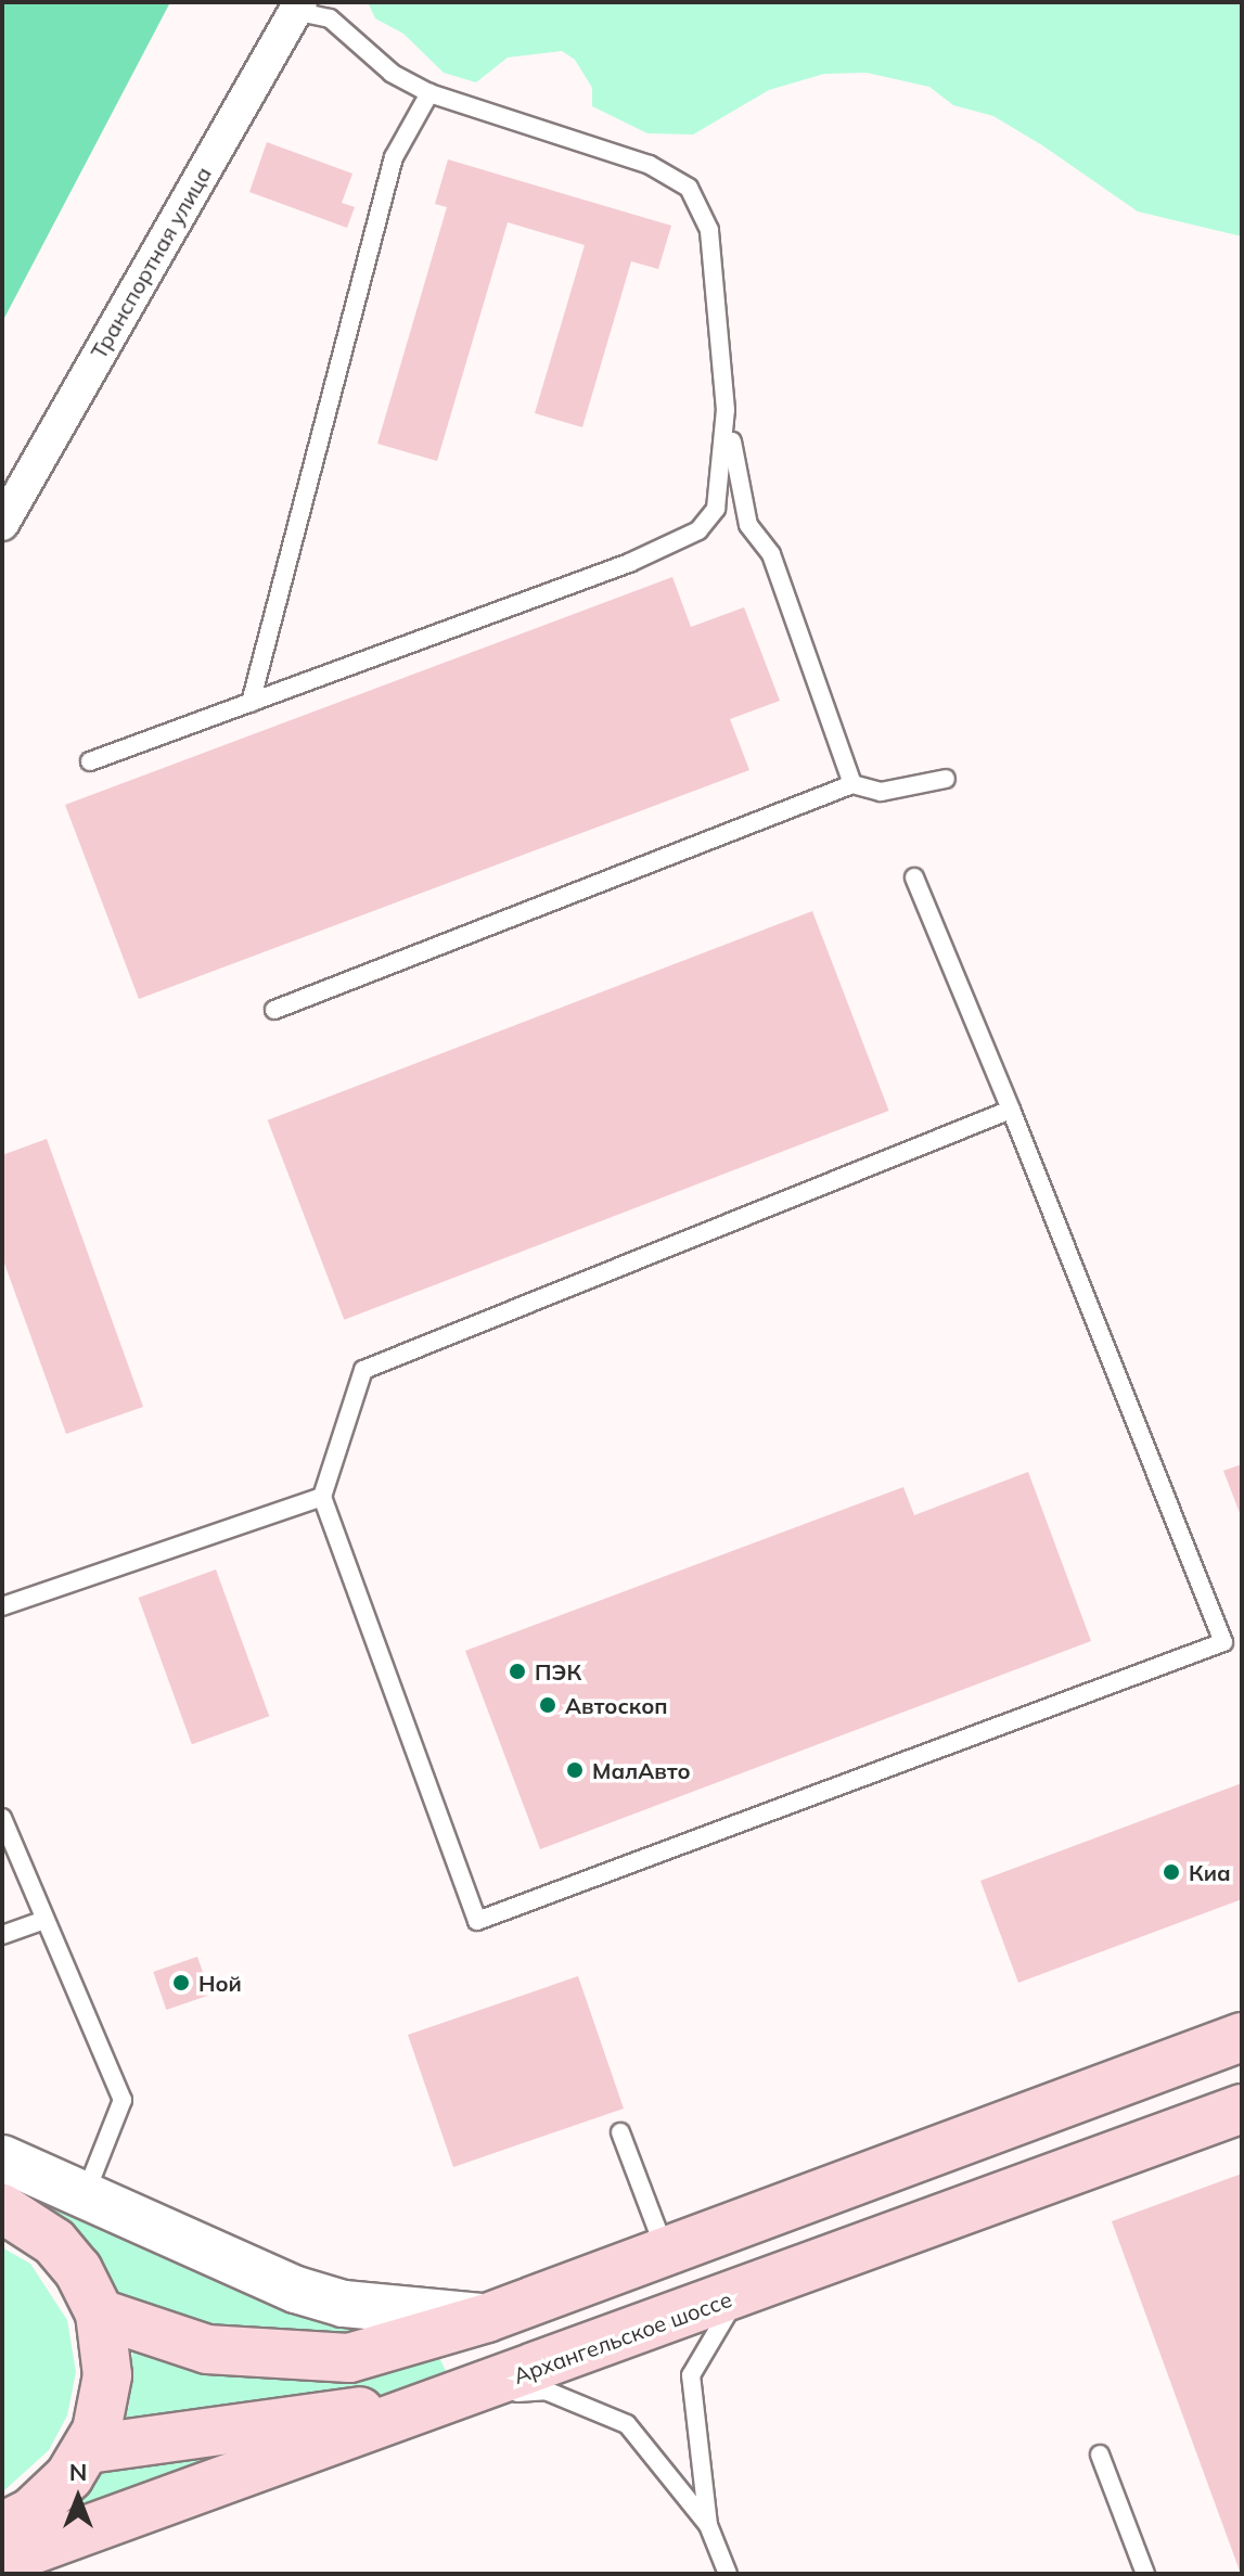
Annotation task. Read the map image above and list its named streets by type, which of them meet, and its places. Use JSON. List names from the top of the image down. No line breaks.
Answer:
{"streets":{"main road":["Архангельское шоссе"],"street":["Транспортная улица"]},"places":["ПЭК","Автоскоп","МалАвто","Киа","Ной"],"north":"top"}
